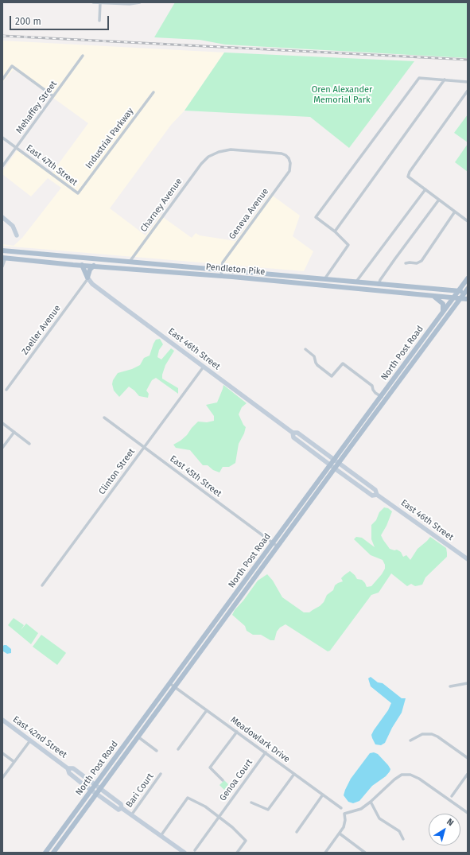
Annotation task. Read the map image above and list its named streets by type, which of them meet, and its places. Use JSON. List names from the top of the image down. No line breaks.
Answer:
{"streets":{"main road":["Pendleton Pike","North Post Road"],"street":["Mehaffey Street","Industrial Parkway","East 47th Street","Charney Avenue","Geneva Avenue","Zoeller Avenue","East 46th Street","Clinton Street","East 45th Street","East 42nd Street","Meadowlark Drive","Genoa Court","Bari Court"]},"crossings":[["Mehaffey Street","East 47th Street"],["Industrial Parkway","East 47th Street"],["Charney Avenue","Geneva Avenue"],["Charney Avenue","Pendleton Pike"],["Geneva Avenue","Pendleton Pike"],["Pendleton Pike","North Post Road"],["Zoeller Avenue","East 46th Street"],["East 46th Street","North Post Road"],["East 46th Street","Clinton Street"],["North Post Road","East 45th Street"],["North Post Road","East 42nd Street"],["North Post Road","Meadowlark Drive"],["Clinton Street","East 45th Street"],["East 42nd Street","Bari Court"],["Meadowlark Drive","Genoa Court"]],"parks":["Oren Alexander Memorial Park"],"scale_bar":"200 m","north":"top right"}
